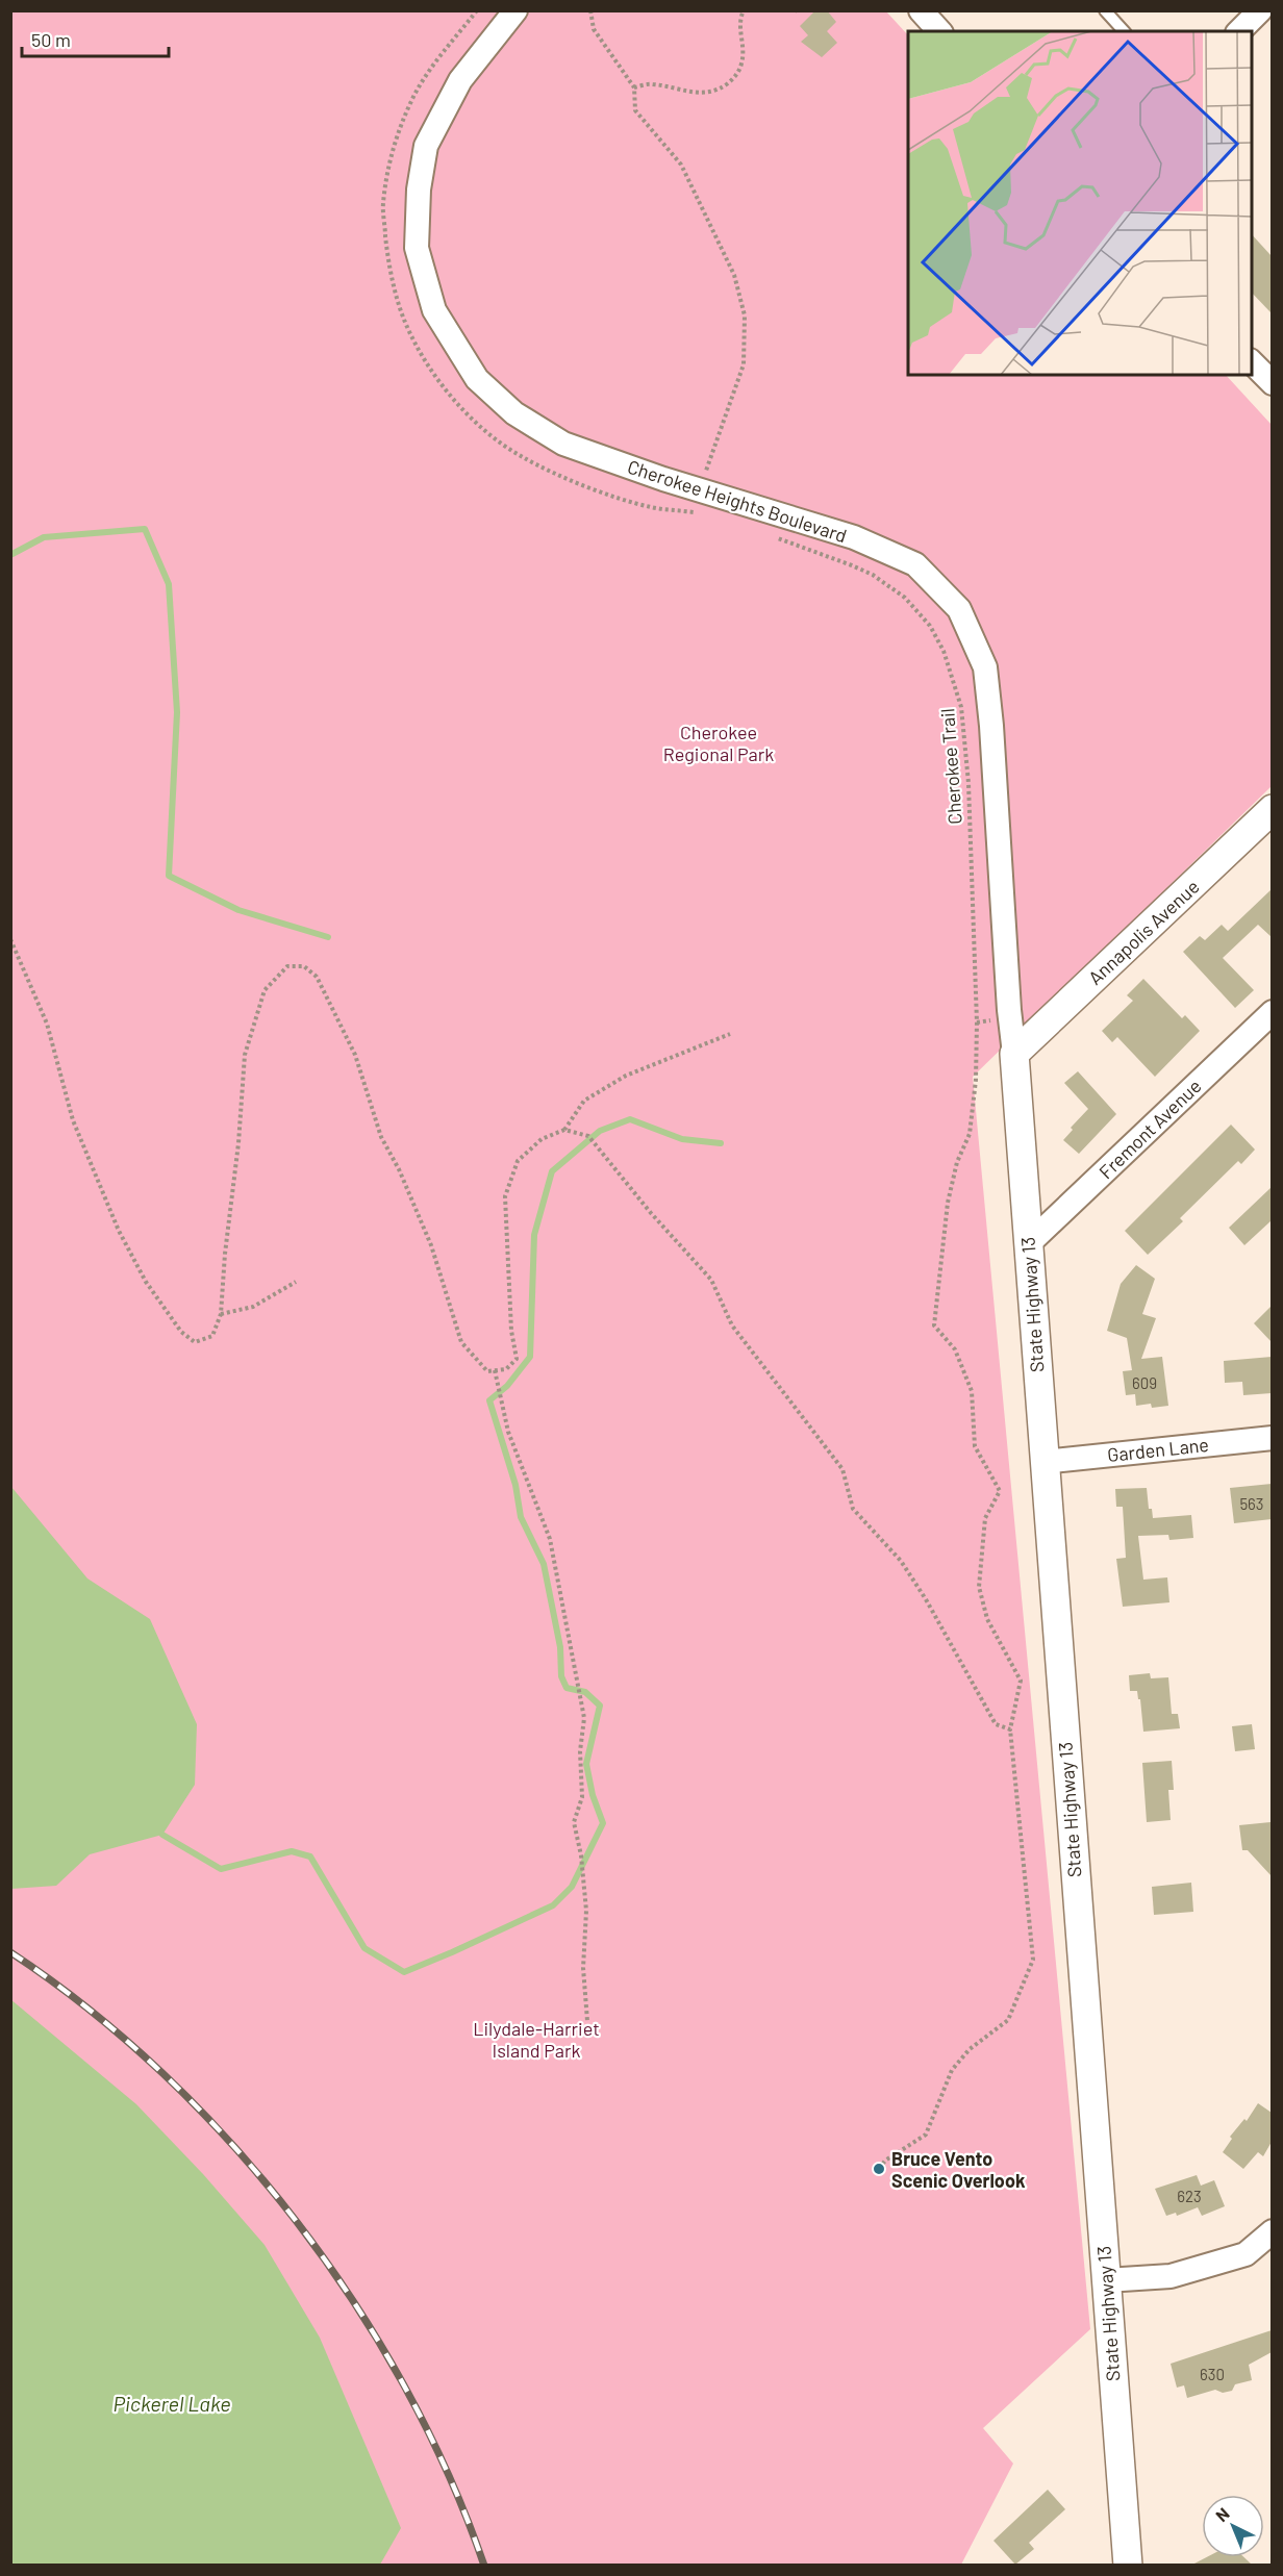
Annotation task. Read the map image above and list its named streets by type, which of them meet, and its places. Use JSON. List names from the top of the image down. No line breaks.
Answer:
{"streets":{"street":["Cherokee Heights Boulevard","Annapolis Avenue","Fremont Avenue","State Highway 13","Garden Lane"],"path":["Cherokee Trail"]},"crossings":[["Cherokee Heights Boulevard","Annapolis Avenue"],["Cherokee Heights Boulevard","State Highway 13"],["Annapolis Avenue","State Highway 13"],["Fremont Avenue","State Highway 13"],["State Highway 13","Garden Lane"]],"water":["Pickerel Lake"],"parks":["Cherokee Regional Park","Lilydale-Harriet Island Park"],"places":["Bruce Vento Scenic Overlook"],"house_numbers":["609","563","623","630"],"scale_bar":"50 m","north":"top left"}
